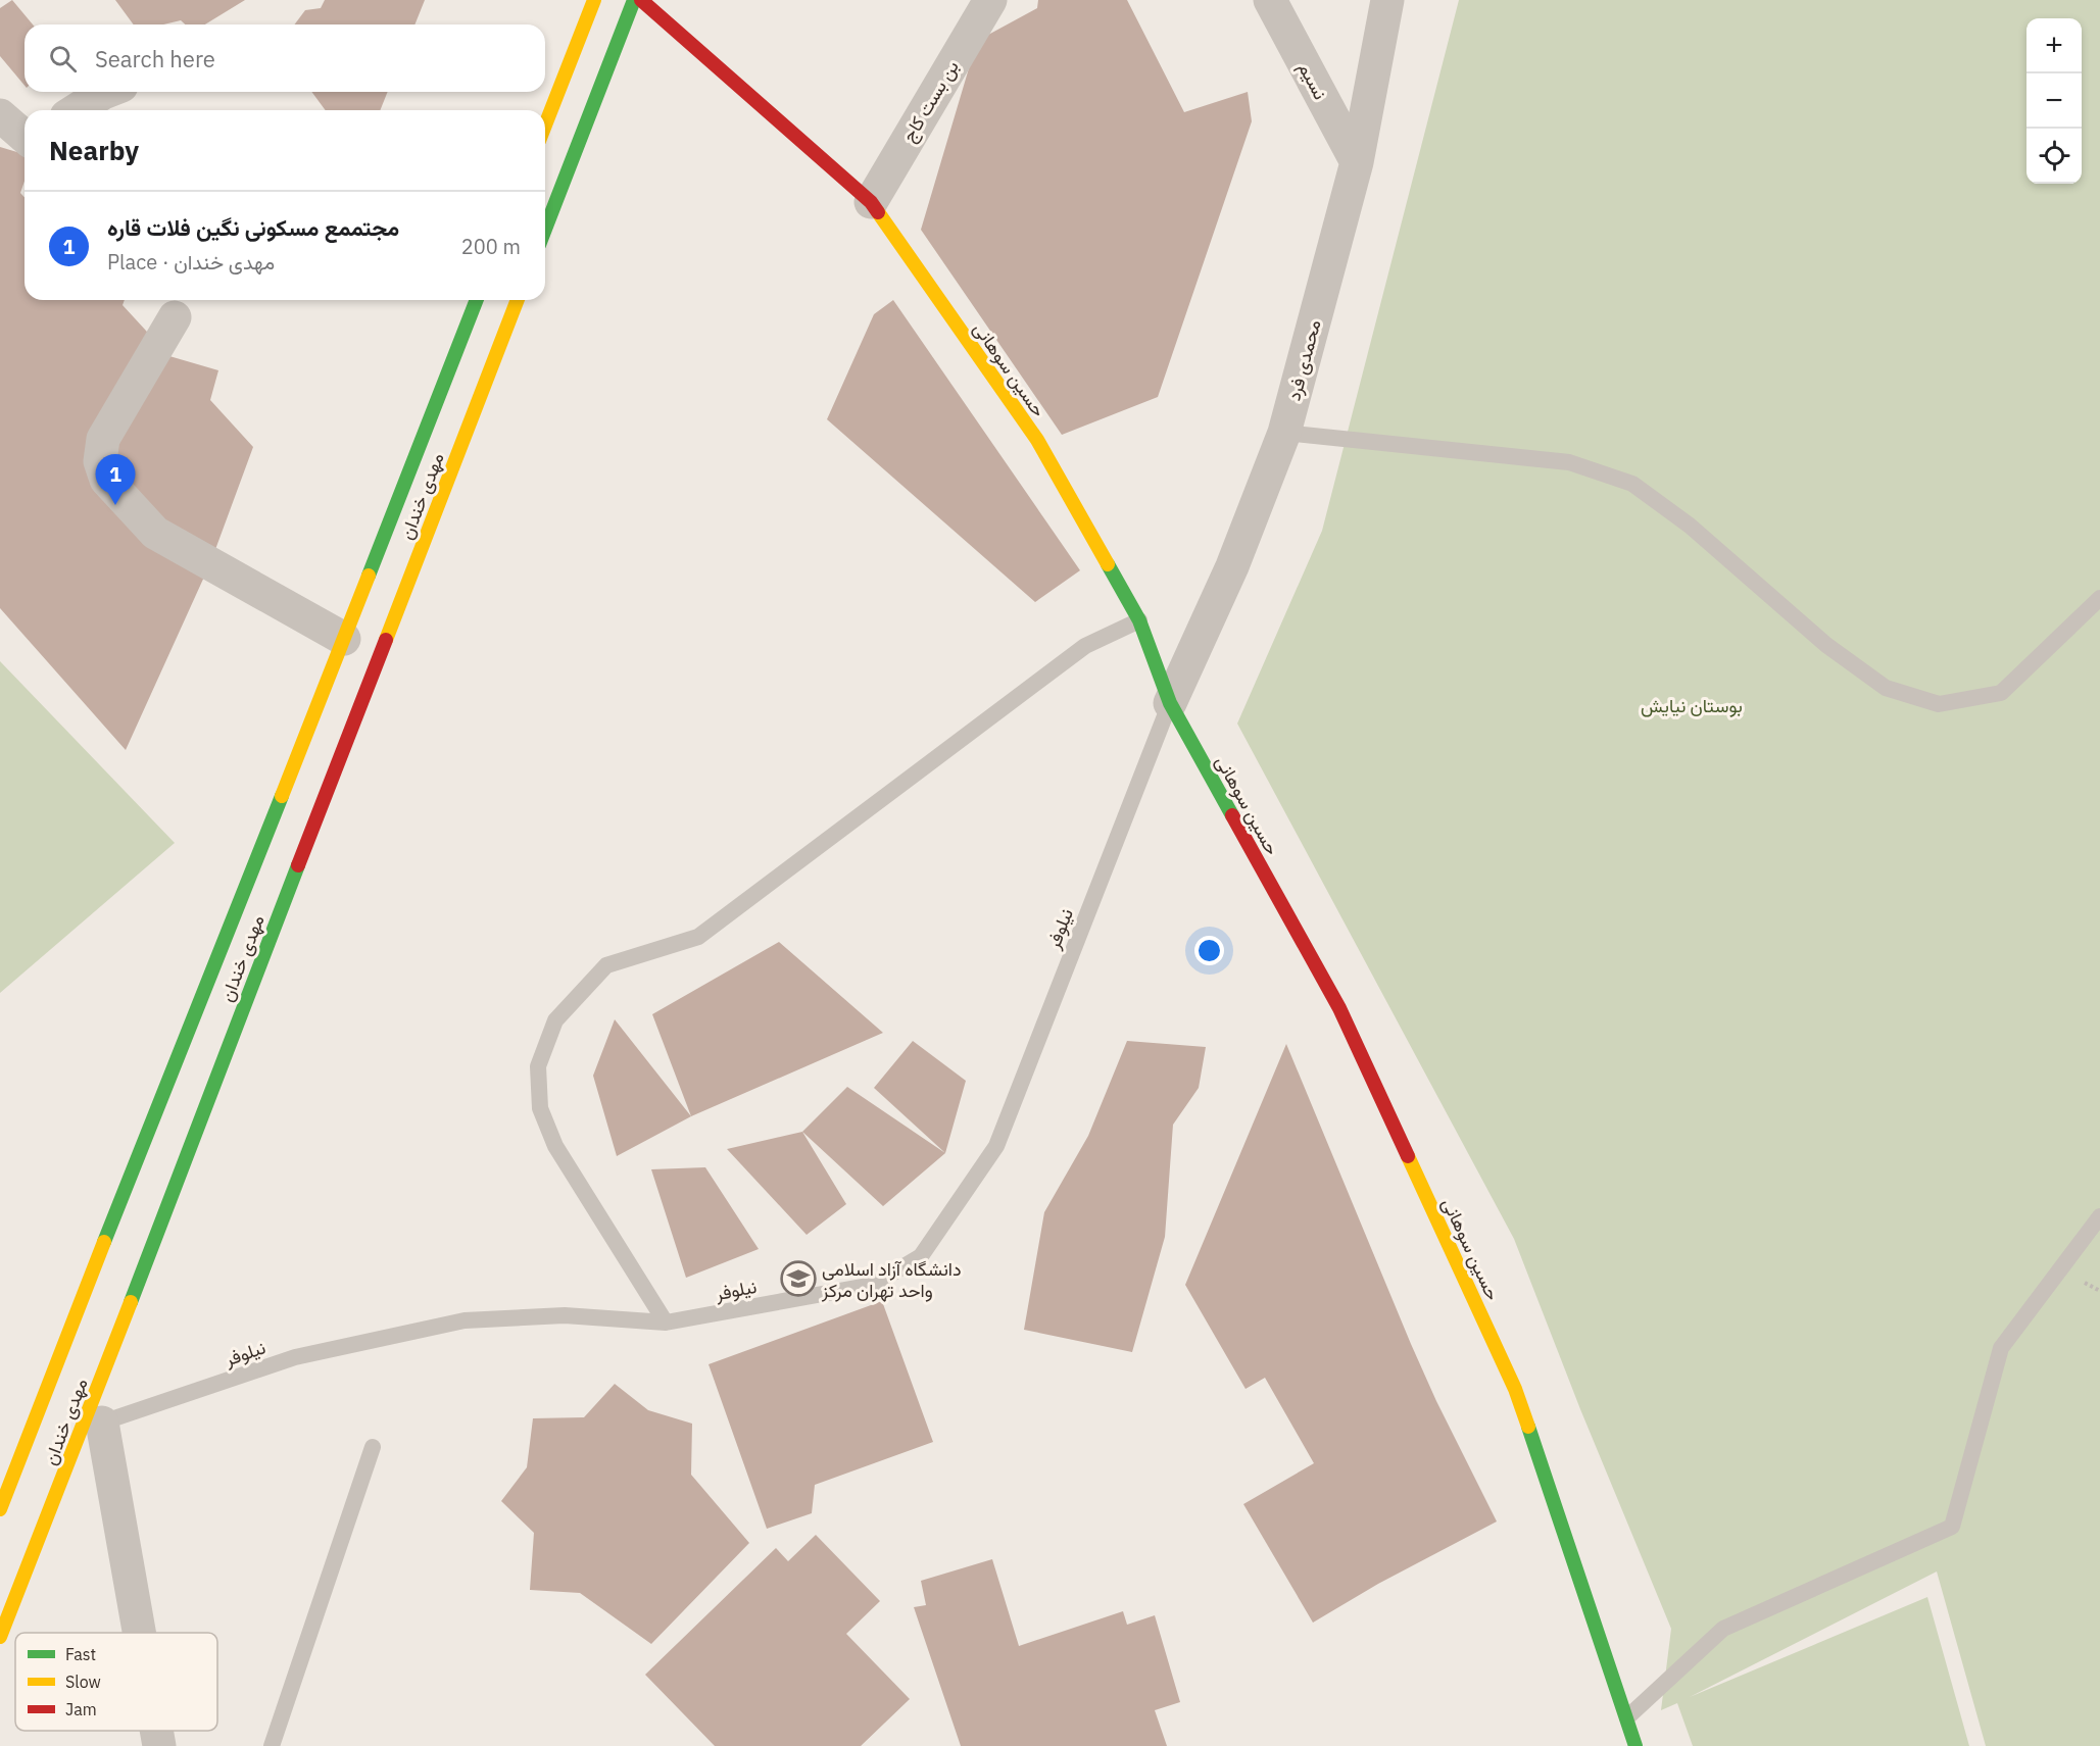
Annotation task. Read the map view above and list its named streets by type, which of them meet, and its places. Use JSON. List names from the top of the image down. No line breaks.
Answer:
{"streets":{"main road":["حسین سوهانی","مهدی خندان"],"street":["نسیم","بن بست کاج","محمدی فرد"],"lane":["نیلوفر"]},"crossings":[["نسیم","محمدی فرد"],["بن بست کاج","حسین سوهانی"],["محمدی فرد","حسین سوهانی"],["محمدی فرد","نیلوفر"],["حسین سوهانی","نیلوفر"],["مهدی خندان","نیلوفر"]],"parks":["بوستان نیایش"],"places":{"school or university":["دانشگاه آزاد اسلامی واحد تهران مرکز"]},"legend":["Fast","Slow","Jam"],"page":{"map_buttons":["+","−"],"search":"Search here","heading":"Nearby","list":[{"mark":"1","name":"مجتممع مسکونی نگین فلات قاره","note":"Place · مهدی خندان","value":"200 m"}],"pins":"1"}}
